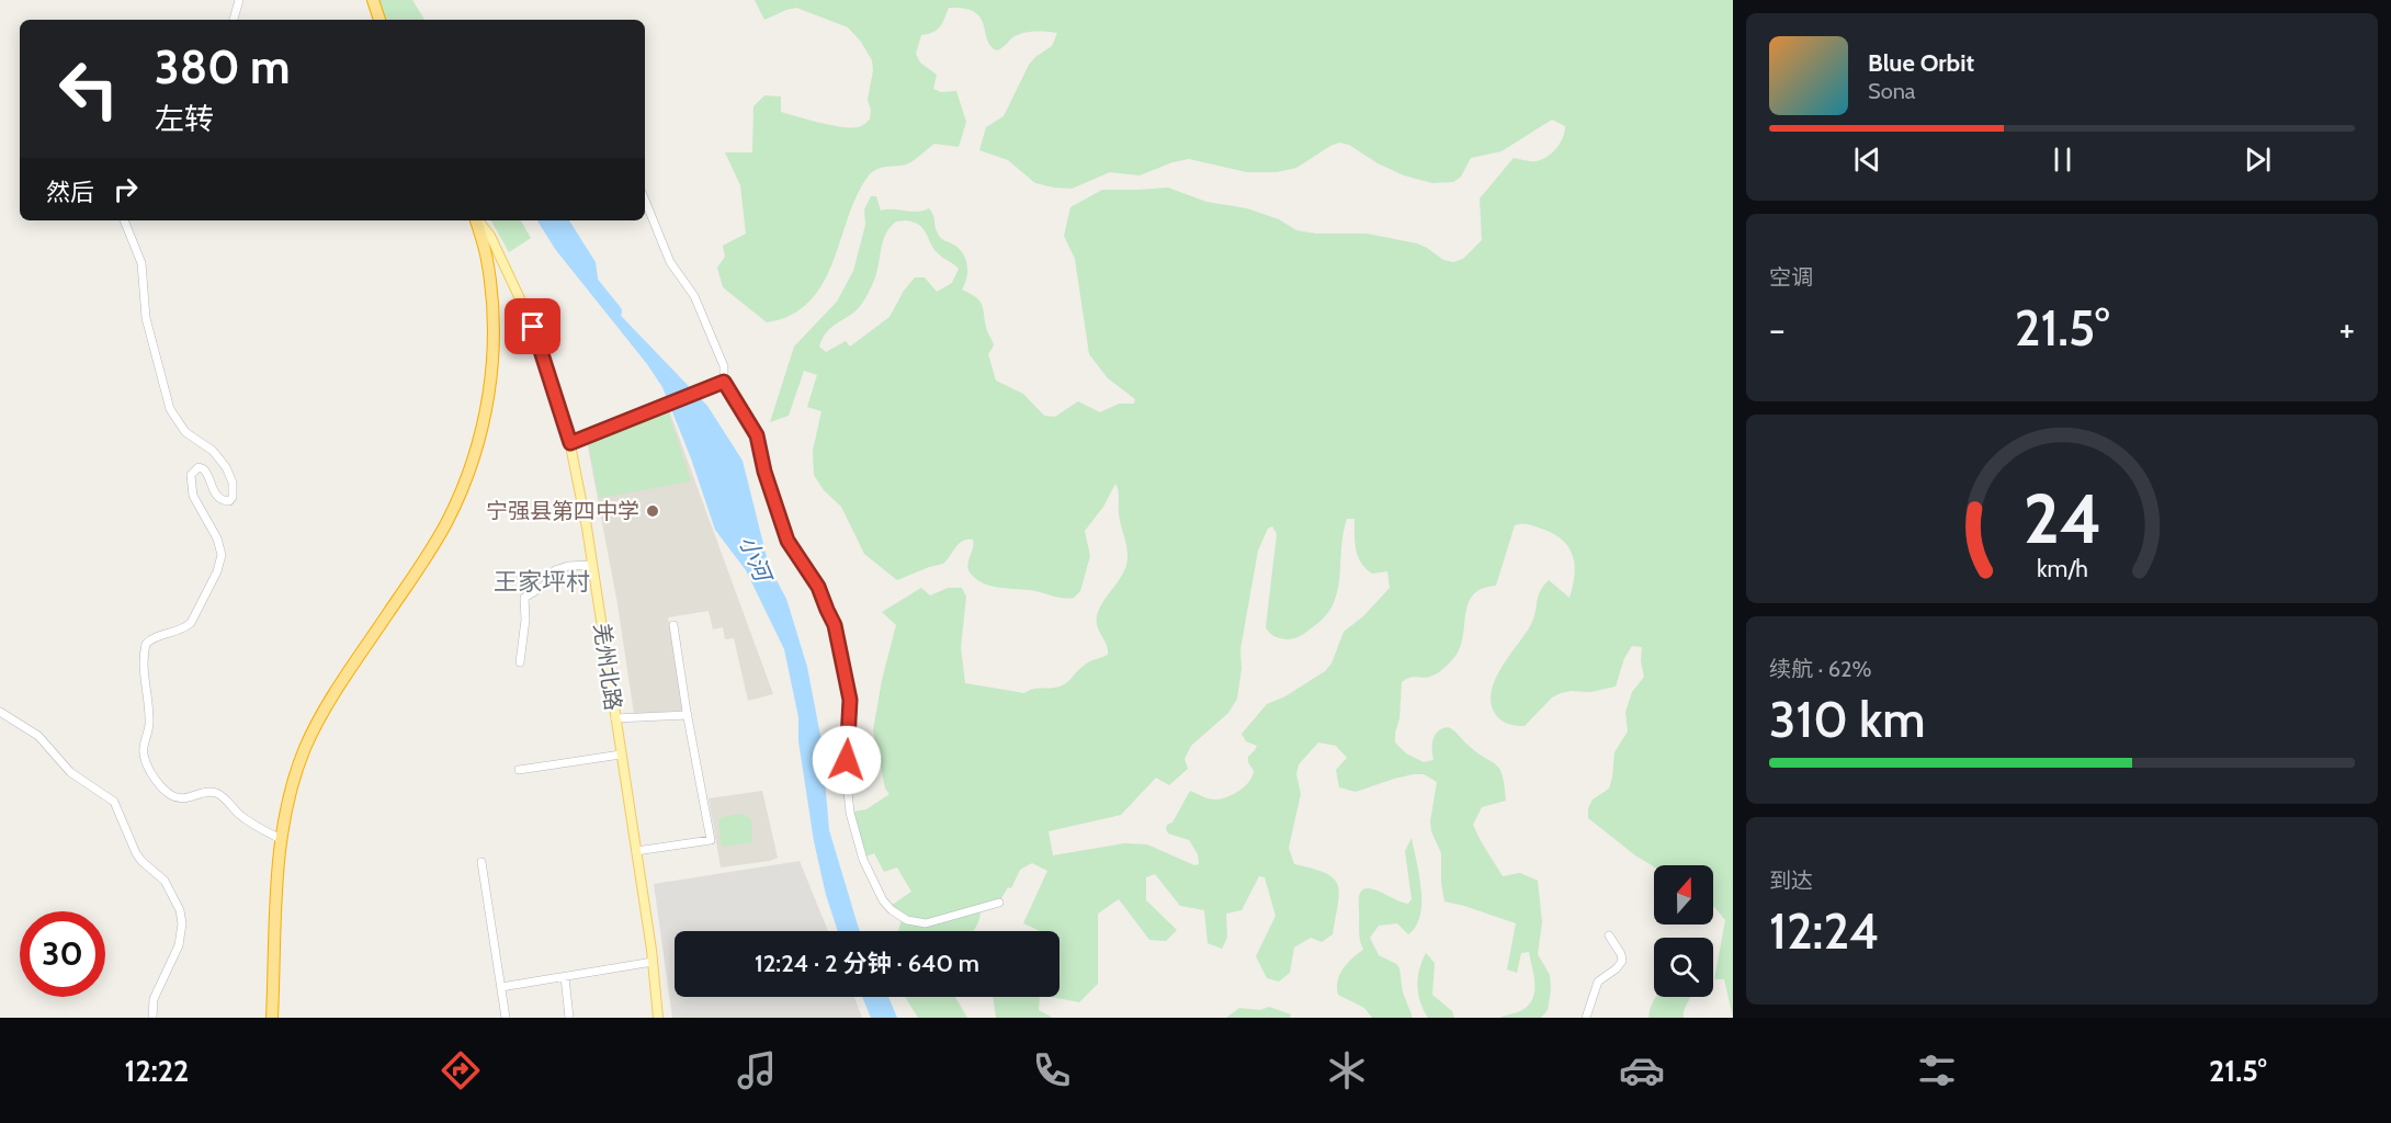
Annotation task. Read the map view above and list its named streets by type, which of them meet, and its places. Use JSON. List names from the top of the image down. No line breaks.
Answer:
{"streets":{"main road":["羌州北路"]},"districts":["王家坪村"],"water":["小河"],"places":["宁强县第四中学"],"north":"top","page":{"turn":["380 m","左转"],"song":["Blue Orbit","Sona"],"then":"然后","tile":["空调",["续航 · 62%","310 km"],["到达","12:24"]],"heat":["−","21.5°","+"],"limit":"30","trip":"12:24 · 2 分钟 · 640 m","tabs":["12:22","21.5°"],"gauge":["24","km/h"]}}
